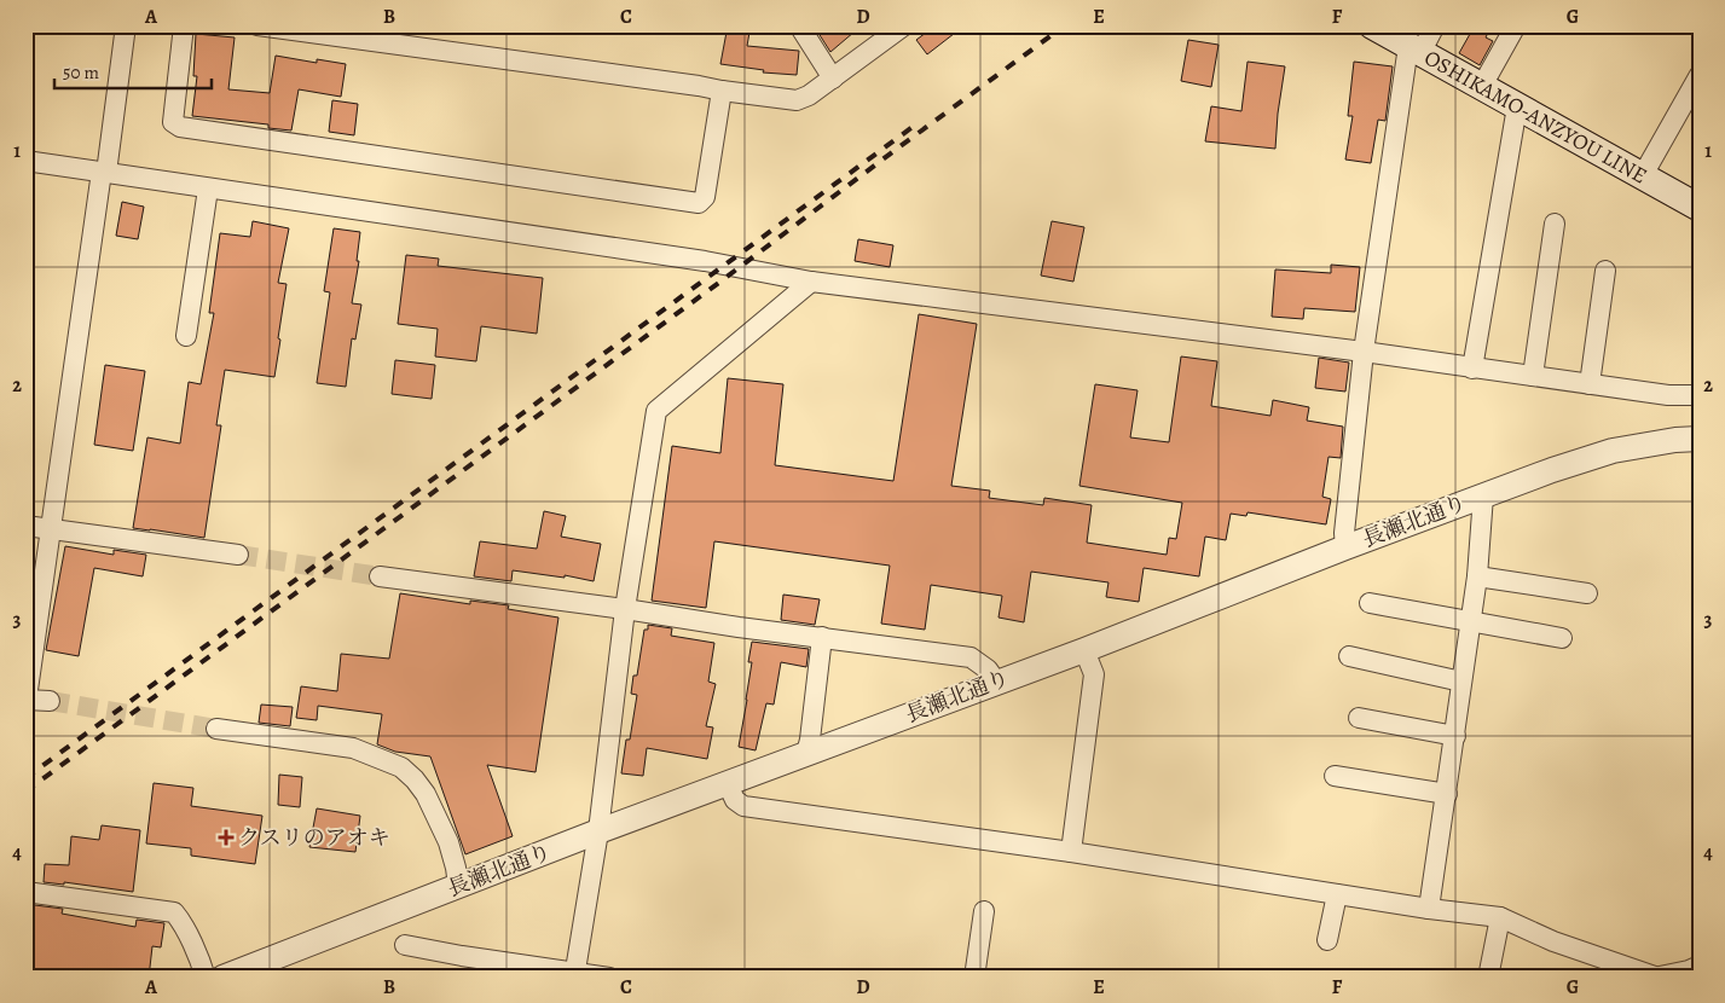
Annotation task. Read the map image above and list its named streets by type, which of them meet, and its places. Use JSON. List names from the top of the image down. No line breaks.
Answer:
{"streets":{"main road":["OSHIKAMO-ANZYOU LINE"],"street":["長瀬北通り"]},"places":{"health":["クスリのアオキ"]},"scale_bar":"50 m","grid":{"columns":["A","B","C","D","E","F","G"],"rows":["1","2","3","4"]}}
